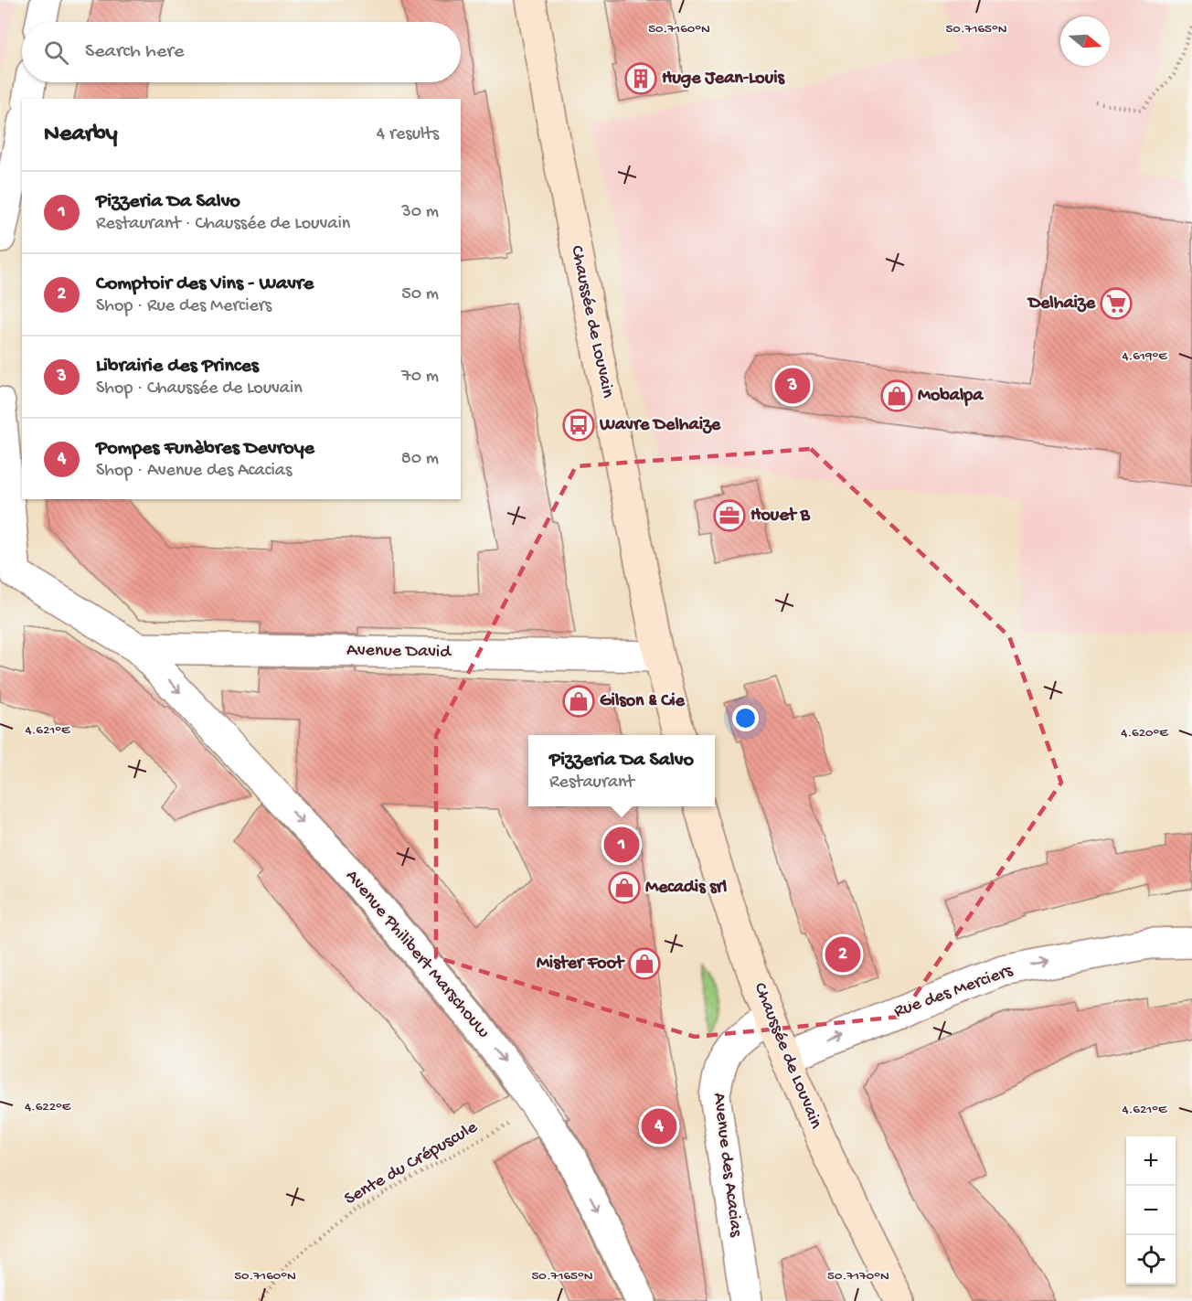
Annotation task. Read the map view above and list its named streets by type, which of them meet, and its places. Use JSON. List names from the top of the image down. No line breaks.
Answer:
{"streets":{"main road":["Chaussée de Louvain"],"street":["Avenue David","Avenue Philibert Marschouw","Rue des Merciers","Avenue des Acacias"],"path":["Sente du Crépuscule"]},"crossings":[["Chaussée de Louvain","Avenue David"],["Chaussée de Louvain","Rue des Merciers"],["Chaussée de Louvain","Avenue des Acacias"],["Avenue David","Avenue Philibert Marschouw"],["Avenue Philibert Marschouw","Sente du Crépuscule"]],"one_way":["Avenue Philibert Marschouw","Rue des Merciers"],"places":{"building":["Huge Jean-Louis"],"supermarket":["Delhaize"],"shop":["Mobalpa","Gilson & Cie","Mecadis srl","Mister Foot"],"bus stop":["Wavre Delhaize"],"office":["Houet B"]},"north":"right","page":{"search":"Search here","heading":["Nearby","4 results"],"list":[{"mark":"1","name":"Pizzeria Da Salvo","note":"Restaurant · Chaussée de Louvain","value":"30 m"},{"mark":"2","name":"Comptoir des Vins - Wavre","note":"Shop · Rue des Merciers","value":"50 m"},{"mark":"3","name":"Librairie des Princes","note":"Shop · Chaussée de Louvain","value":"70 m"},{"mark":"4","name":"Pompes Funèbres Devroye","note":"Shop · Avenue des Acacias","value":"80 m"}],"pins":["3","1","2","4"],"popup":["Pizzeria Da Salvo","Restaurant"],"map_buttons":["+","−"]},"coordinates":["50.7160°N","50.7165°N","4.619°E","4.621°E","4.620°E","4.622°E","50.7170°N"]}
